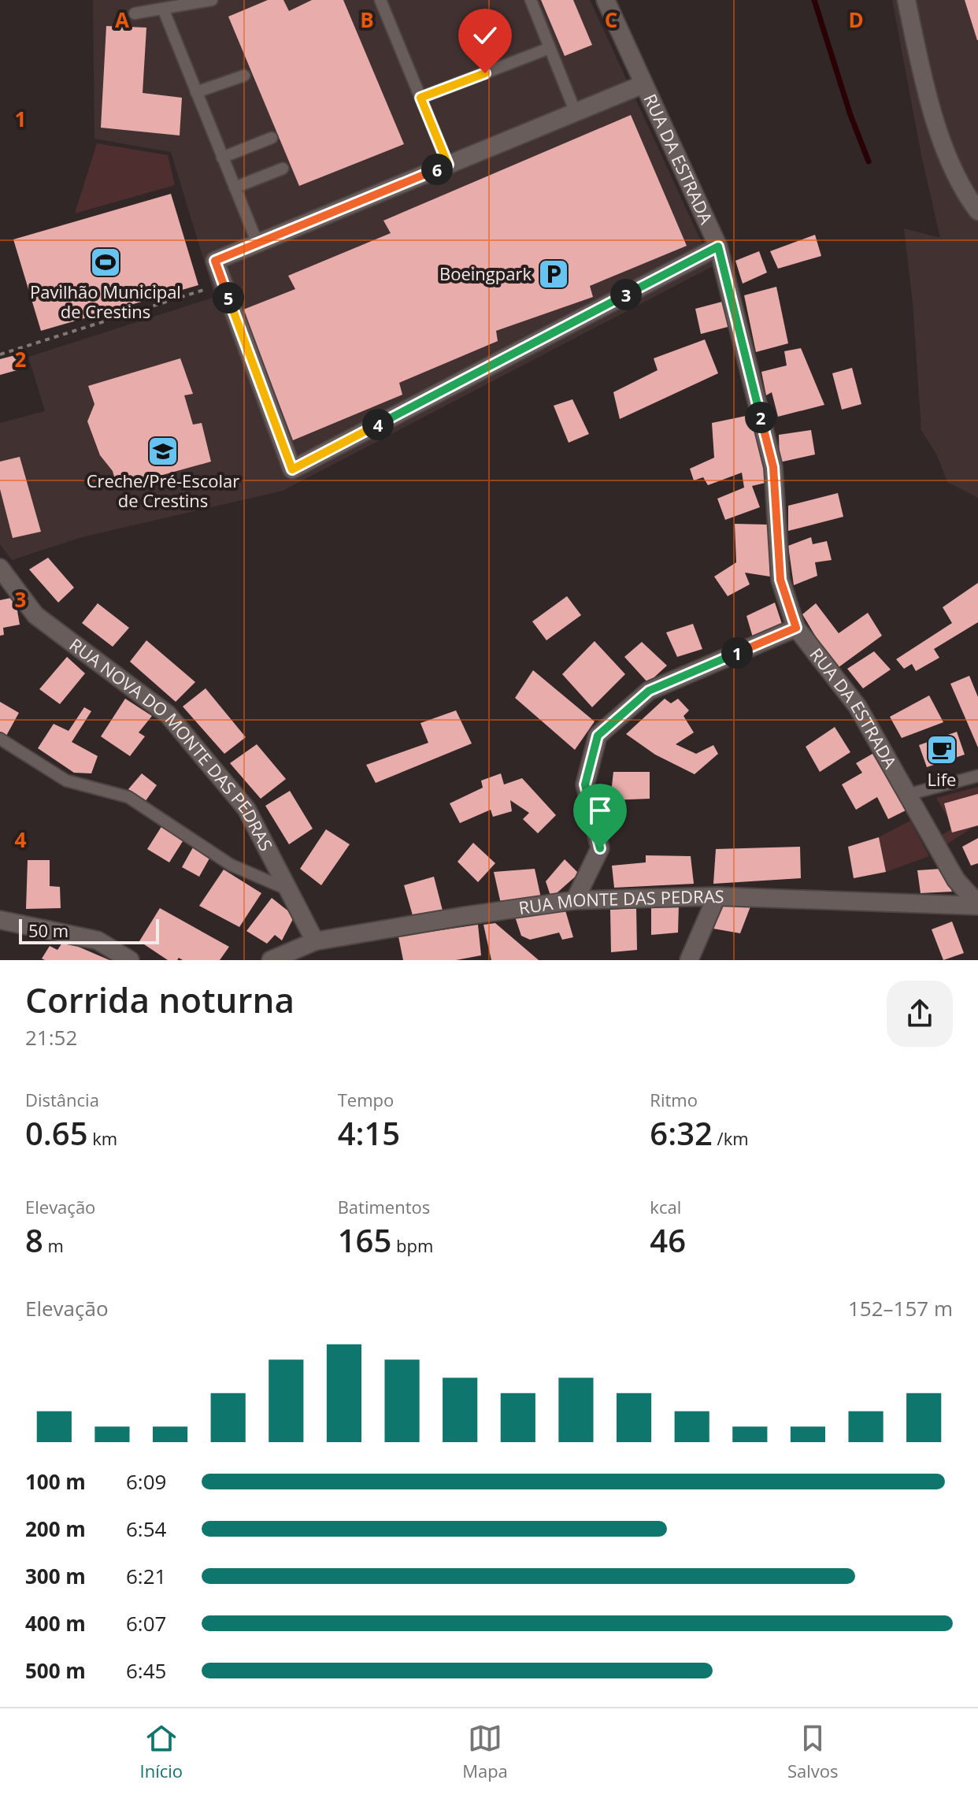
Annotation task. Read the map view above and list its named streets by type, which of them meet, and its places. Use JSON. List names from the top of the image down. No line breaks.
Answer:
{"streets":{"street":["RUA DA ESTRADA","RUA NOVA DO MONTE DAS PEDRAS","RUA MONTE DAS PEDRAS"]},"crossings":[["RUA DA ESTRADA","RUA MONTE DAS PEDRAS"],["RUA NOVA DO MONTE DAS PEDRAS","RUA MONTE DAS PEDRAS"]],"places":{"sports":["Pavilhão Municipal de Crestins"],"parking":["Boeingpark"],"school or university":["Creche/Pré-Escolar de Crestins"],"cafe":["Life"]},"scale_bar":"50 m","page":{"pins":["6","3","5","2","4","1"],"scale":"50 m","heading":["Corrida noturna","21:52"],"stats":[["Distância","0.65 km"],["Tempo","4:15"],["Ritmo","6:32 /km"],["Elevação","8 m"],["Batimentos","165 bpm"],["kcal","46"]],"chart":["Elevação","152–157 m"],"list":[{"name":"100 m","note":"6:09"},{"name":"200 m","note":"6:54"},{"name":"300 m","note":"6:21"},{"name":"400 m","note":"6:07"},{"name":"500 m","note":"6:45"}],"tabs":["Início","Mapa","Salvos"]},"grid":{"columns":["A","B","C","D"],"rows":["1","2","3","4"]}}
